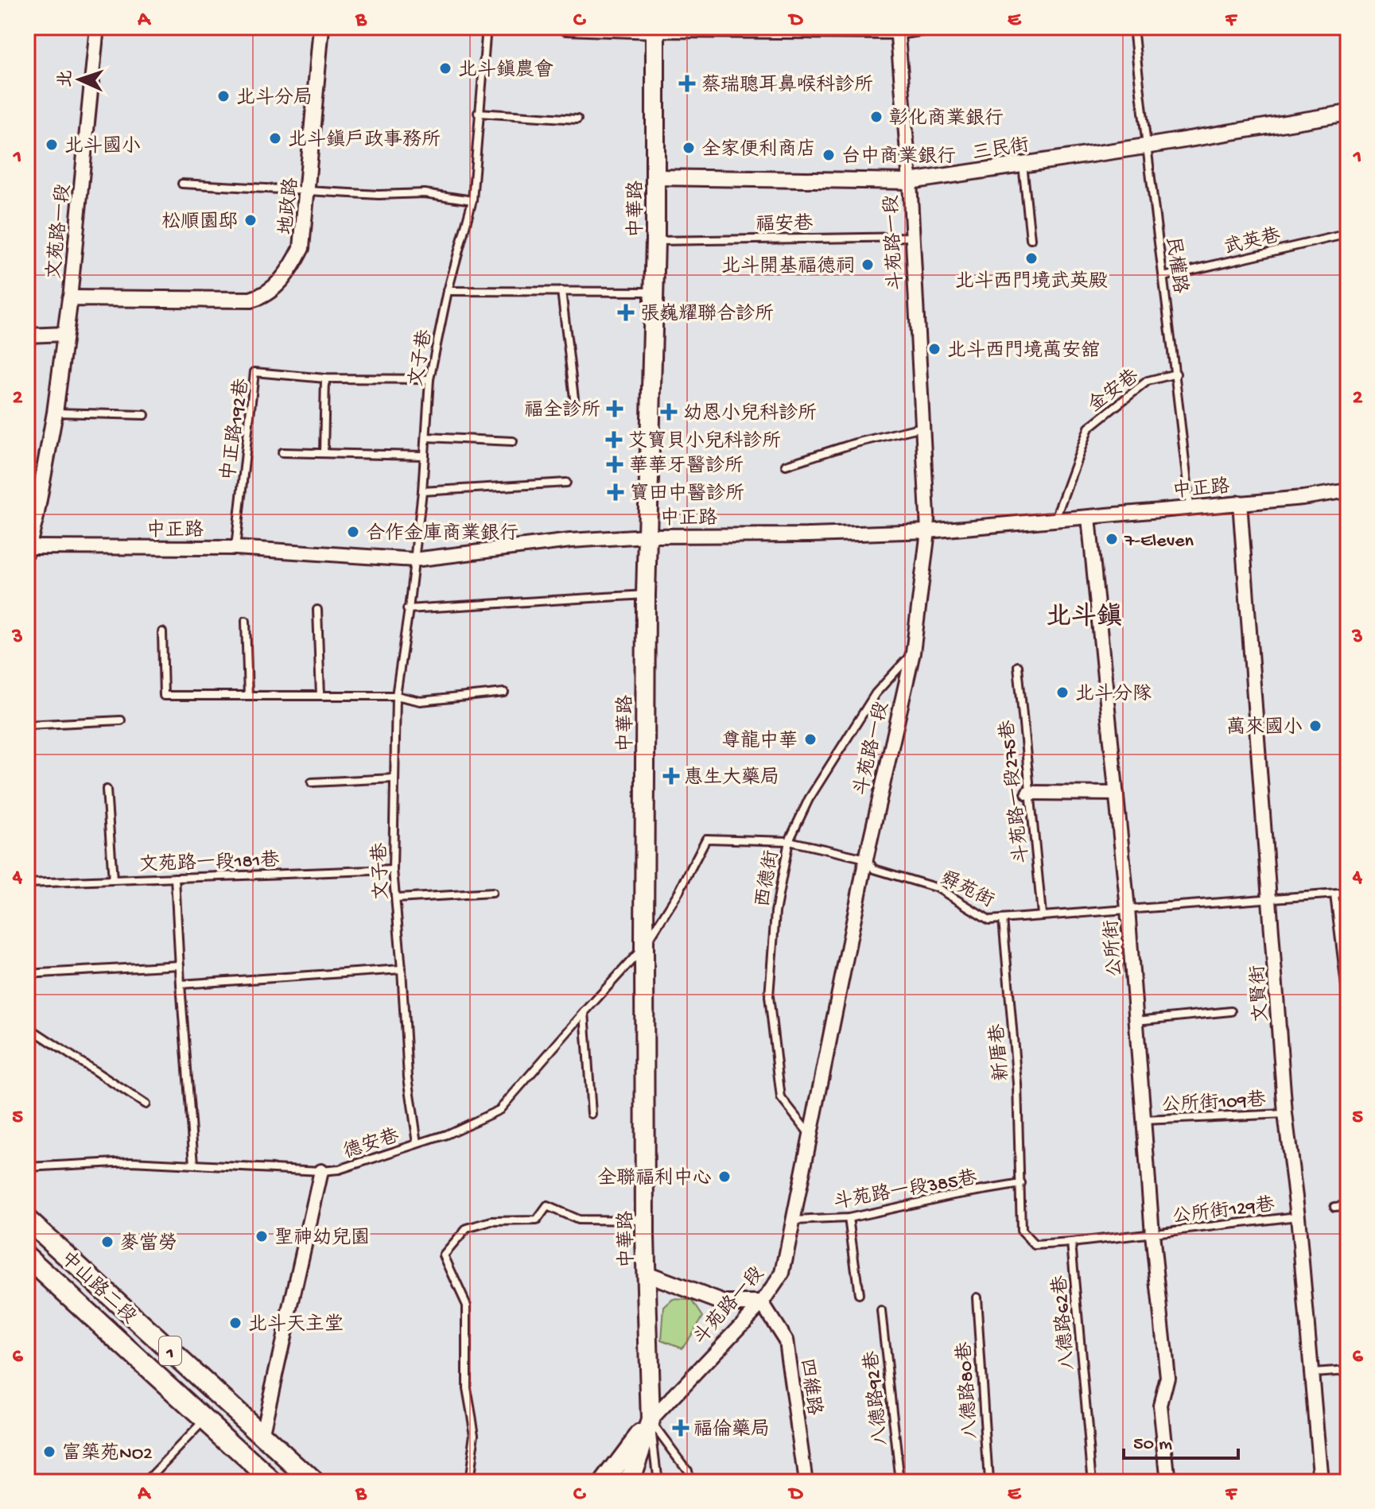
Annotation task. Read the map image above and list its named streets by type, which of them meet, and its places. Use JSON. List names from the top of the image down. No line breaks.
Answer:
{"streets":{"main road":["中華路","斗苑路一段","中山路二段","1"],"street":["三民街","地政路","文苑路一段","中正路","公所街","文賢街","四維路"],"lane":["福安巷","武英巷","民權路","文子巷","金安巷","中正路192巷","斗苑路一段275巷","文苑路一段181巷","西德街","舜苑街","新厝巷","公所街109巷","德安巷","斗苑路一段385巷","公所街129巷","八德路62巷","八德路80巷","八德路92巷"]},"crossings":[["三民街","中華路"],["三民街","斗苑路一段"],["三民街","民權路"],["地政路","文苑路一段"],["中華路","福安巷"],["中華路","斗苑路一段"],["中華路","中正路"],["中華路","舜苑街"],["中華路","德安巷"],["福安巷","斗苑路一段"],["文苑路一段","中正路"],["武英巷","民權路"],["斗苑路一段","中正路"],["斗苑路一段","西德街"],["斗苑路一段","舜苑街"],["斗苑路一段","斗苑路一段385巷"],["斗苑路一段","四維路"],["民權路","金安巷"],["民權路","中正路"],["文子巷","中正路192巷"],["文子巷","中正路"],["文子巷","文苑路一段181巷"],["文子巷","德安巷"],["金安巷","中正路"],["中正路192巷","中正路"],["中正路","公所街"],["中正路","文賢街"],["斗苑路一段275巷","舜苑街"],["西德街","舜苑街"],["舜苑街","公所街"],["舜苑街","文賢街"],["舜苑街","新厝巷"],["舜苑街","德安巷"],["公所街","公所街109巷"],["公所街","公所街129巷"],["文賢街","公所街109巷"],["文賢街","公所街129巷"],["新厝巷","斗苑路一段385巷"],["新厝巷","八德路62巷"]],"districts":["北斗鎮"],"places":{"other":["北斗鎮農會","北斗分局","彰化商業銀行","北斗鎮戶政事務所","北斗國小","全家便利商店","台中商業銀行","松順園邸","北斗西門境武英殿","北斗開基福德祠","北斗西門境萬安舘","合作金庫商業銀行","7-Eleven","北斗分隊","萬來國小","尊龍中華","全聯福利中心","聖神幼兒園","麥當勞","北斗天主堂","富築苑NO2"],"health":["蔡瑞聰耳鼻喉科診所","張巍耀聯合診所","福全診所","幼恩小兒科診所","艾寶貝小兒科診所","華華牙醫診所","寶田中醫診所","惠生大藥局","福倫藥局"]},"scale_bar":"50 m","north":"left","grid":{"columns":["A","B","C","D","E","F"],"rows":["1","2","3","4","5","6"]}}
